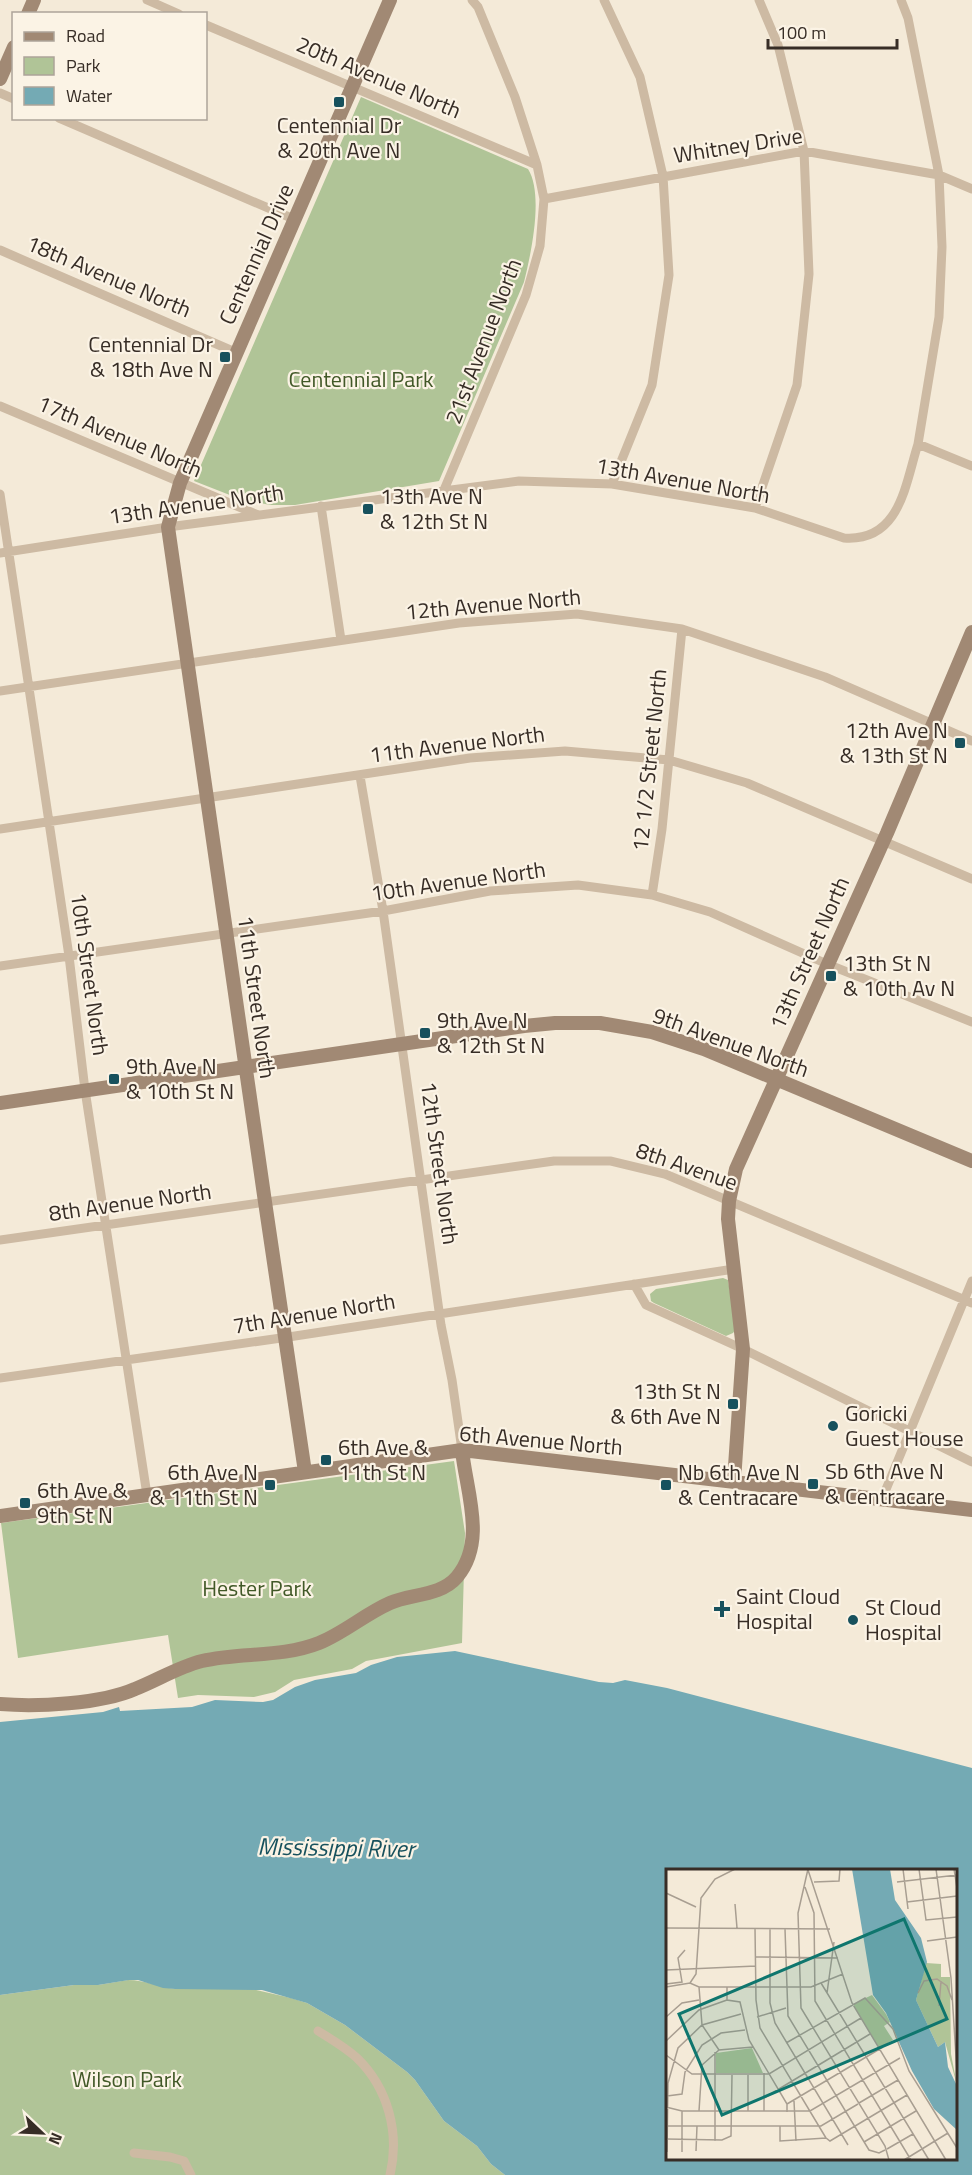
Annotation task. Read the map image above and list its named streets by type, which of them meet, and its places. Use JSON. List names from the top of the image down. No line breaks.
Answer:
{"streets":{"street":["20th Avenue North","Whitney Drive","Centennial Drive","18th Avenue North","21st Avenue North","17th Avenue North","13th Avenue North","12th Avenue North","11th Avenue North","12 1/2 Street North","10th Avenue North","13th Street North","10th Street North","11th Street North","9th Avenue North","12th Street North","8th Avenue","8th Avenue North","7th Avenue North","6th Avenue North"]},"crossings":[["20th Avenue North","Centennial Drive"],["20th Avenue North","21st Avenue North"],["Whitney Drive","21st Avenue North"],["Whitney Drive","13th Avenue North"],["Centennial Drive","18th Avenue North"],["Centennial Drive","17th Avenue North"],["Centennial Drive","13th Avenue North"],["Centennial Drive","11th Street North"],["21st Avenue North","13th Avenue North"],["17th Avenue North","13th Avenue North"],["13th Avenue North","10th Street North"],["13th Avenue North","11th Street North"],["12th Avenue North","12 1/2 Street North"],["12th Avenue North","13th Street North"],["12th Avenue North","10th Street North"],["12th Avenue North","11th Street North"],["11th Avenue North","12 1/2 Street North"],["11th Avenue North","13th Street North"],["11th Avenue North","10th Street North"],["11th Avenue North","11th Street North"],["11th Avenue North","12th Street North"],["12 1/2 Street North","10th Avenue North"],["10th Avenue North","13th Street North"],["10th Avenue North","10th Street North"],["10th Avenue North","11th Street North"],["10th Avenue North","12th Street North"],["13th Street North","9th Avenue North"],["13th Street North","8th Avenue"],["13th Street North","7th Avenue North"],["13th Street North","6th Avenue North"],["10th Street North","9th Avenue North"],["10th Street North","8th Avenue North"],["10th Street North","7th Avenue North"],["10th Street North","6th Avenue North"],["11th Street North","9th Avenue North"],["11th Street North","8th Avenue"],["11th Street North","8th Avenue North"],["11th Street North","7th Avenue North"],["11th Street North","6th Avenue North"],["9th Avenue North","12th Street North"],["12th Street North","8th Avenue"],["12th Street North","7th Avenue North"],["12th Street North","6th Avenue North"],["8th Avenue","8th Avenue North"]],"water":["Mississippi River"],"parks":["Centennial Park","Hester Park","Wilson Park"],"places":{"transit":["Centennial Dr & 20th Ave N","Centennial Dr & 18th Ave N","13th Ave N & 12th St N","12th Ave N & 13th St N","13th St N & 10th Av N","9th Ave N & 12th St N","9th Ave N & 10th St N","13th St N & 6th Ave N","6th Ave & 11th St N","Sb 6th Ave N & Centracare","6th Ave N & 11th St N","Nb 6th Ave N & Centracare","6th Ave & 9th St N"],"other":["Goricki Guest House","St Cloud Hospital"],"health":["Saint Cloud Hospital"]},"legend":["Road","Park","Water"],"scale_bar":"100 m","north":"bottom right"}
